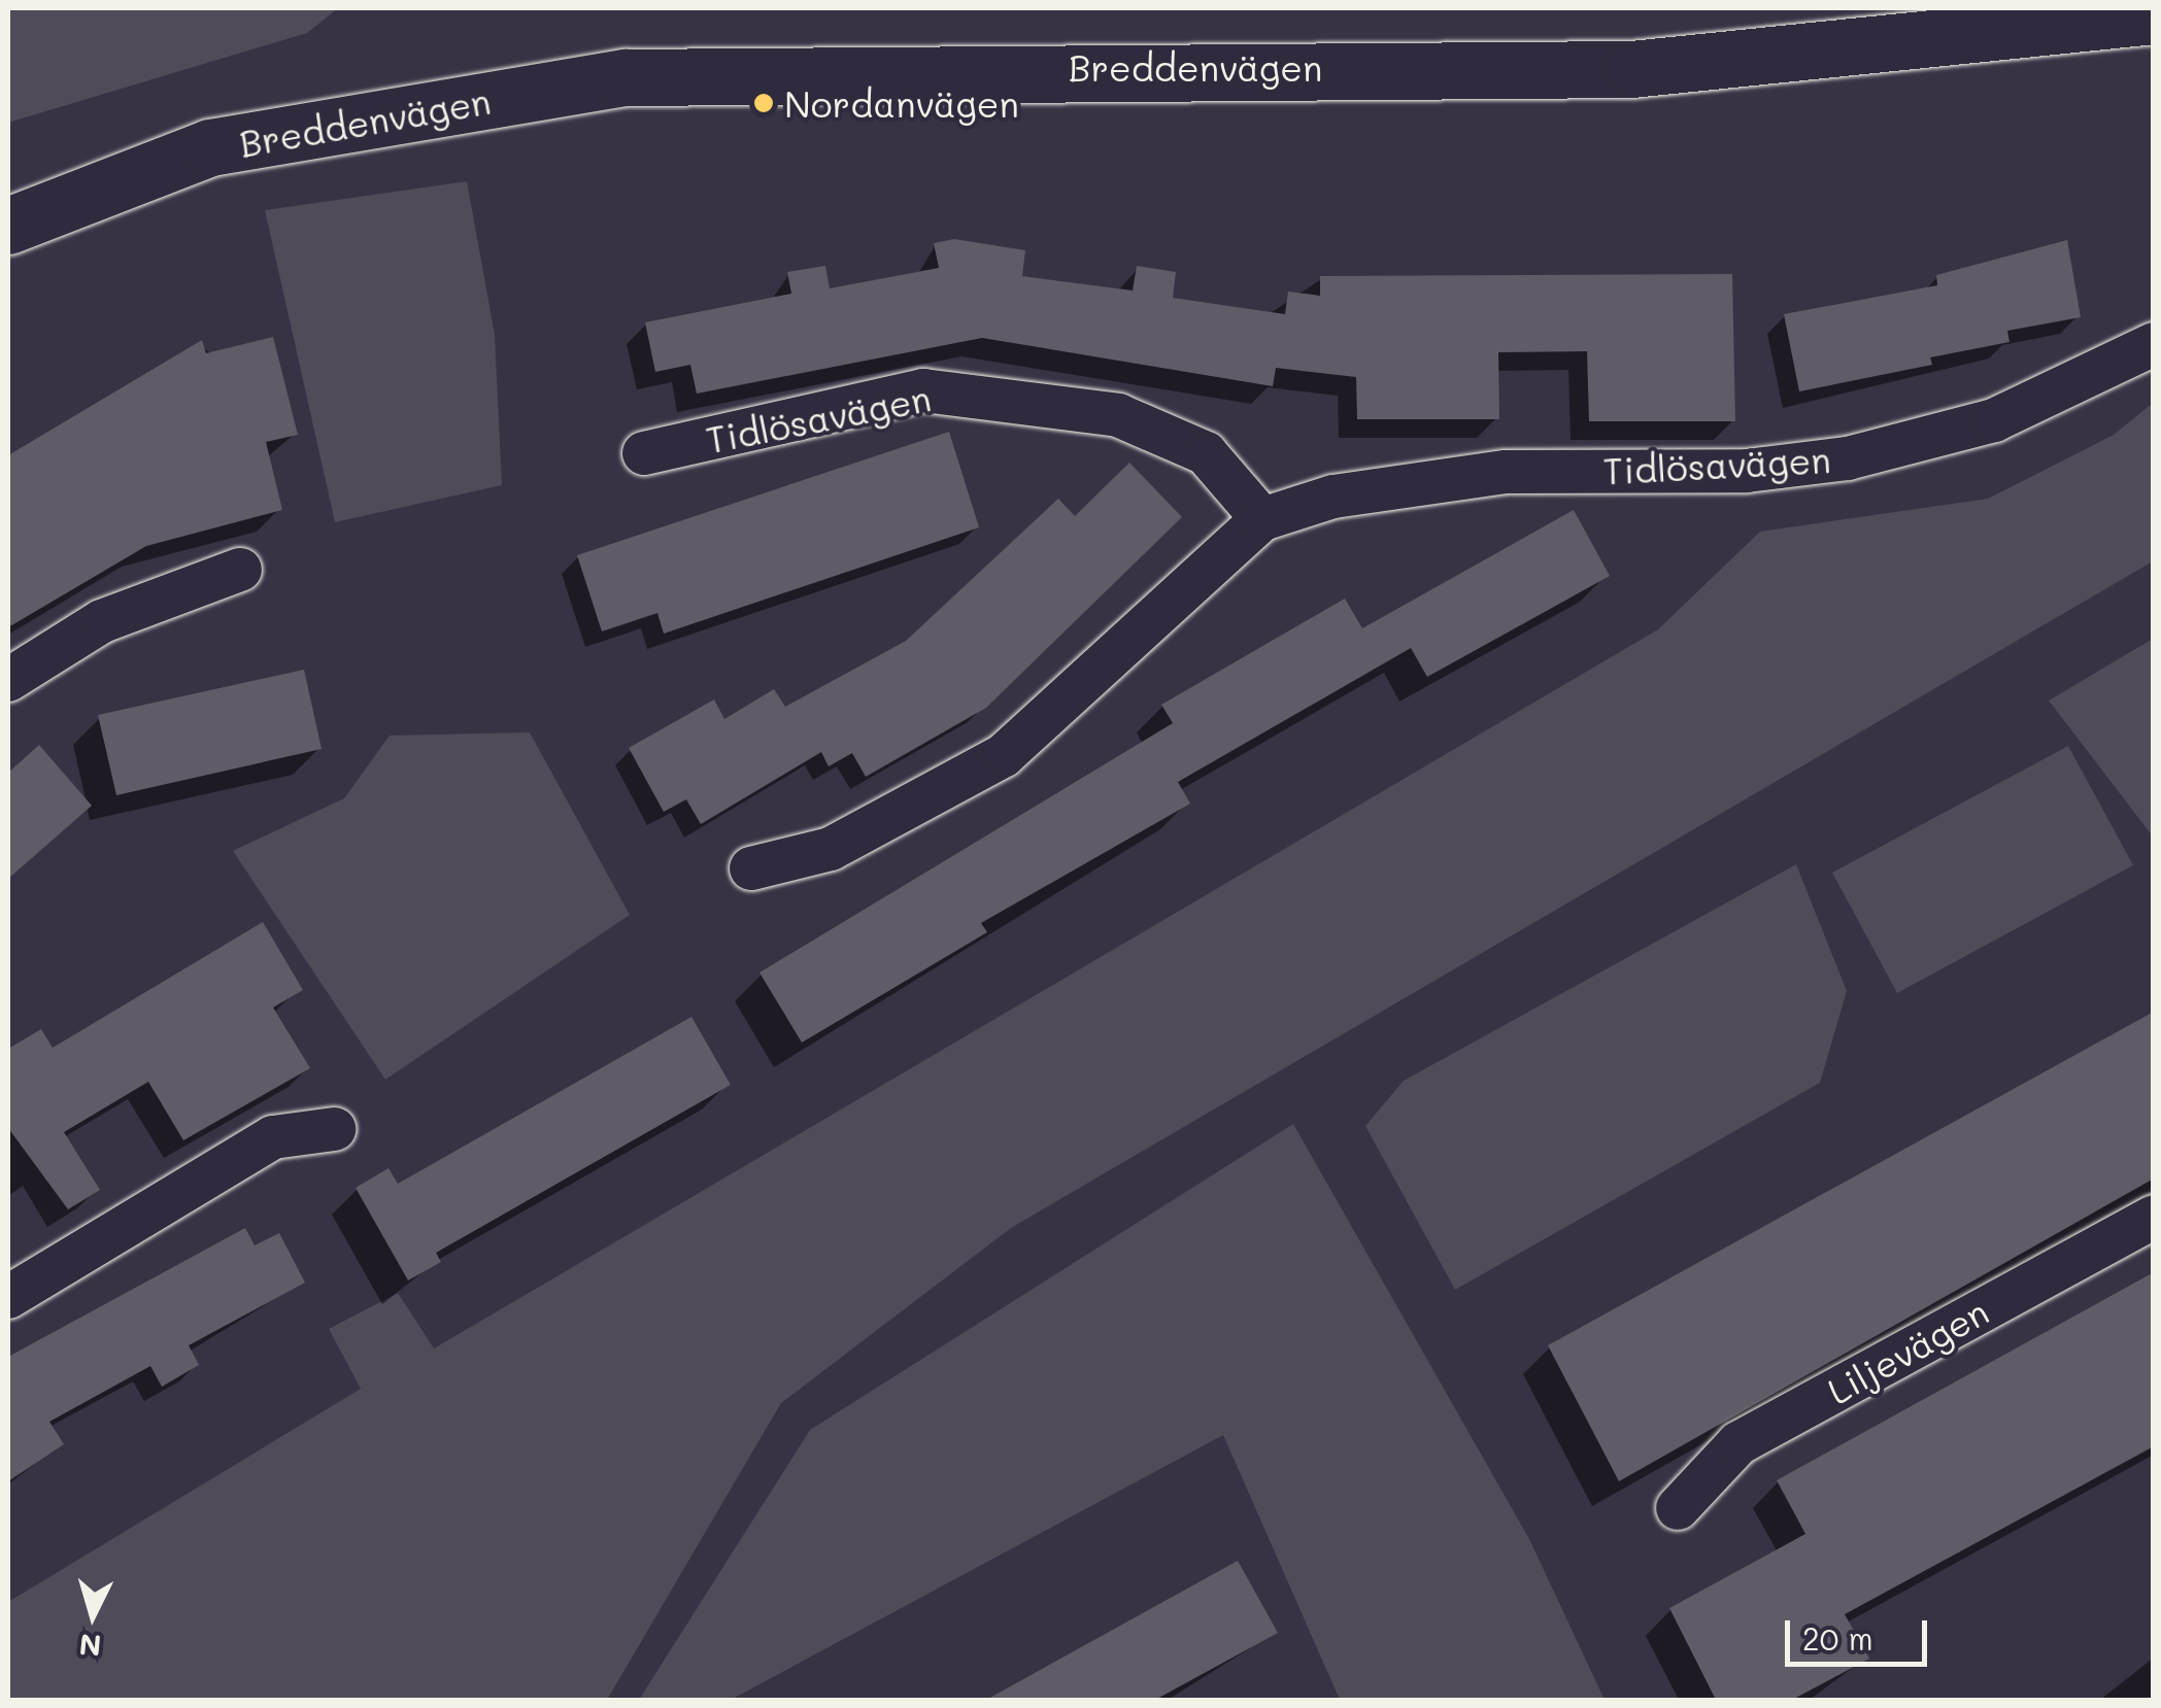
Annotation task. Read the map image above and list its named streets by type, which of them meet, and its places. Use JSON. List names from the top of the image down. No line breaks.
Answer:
{"streets":{"street":["Breddenvägen","Tidlösavägen","Liljevägen"]},"places":["Nordanvägen"],"scale_bar":"20 m","north":"bottom"}
